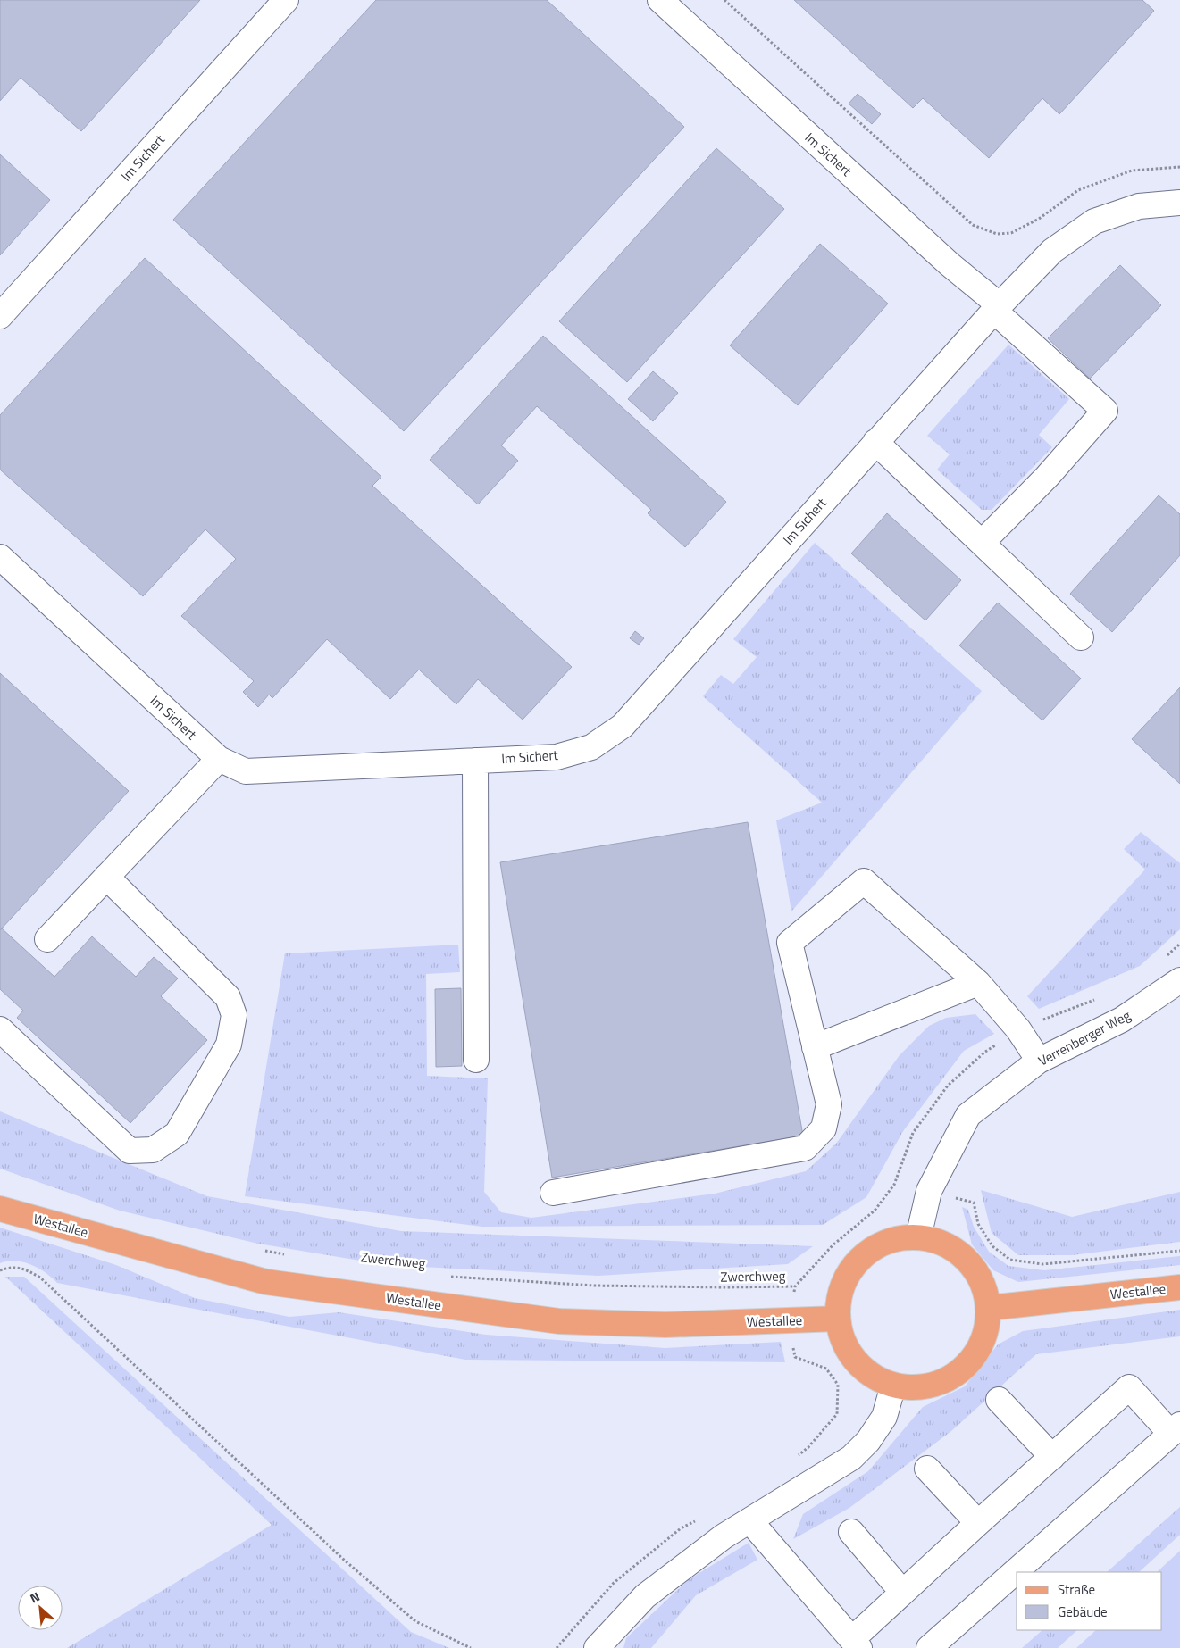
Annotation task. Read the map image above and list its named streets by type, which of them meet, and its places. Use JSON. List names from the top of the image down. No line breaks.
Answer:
{"streets":{"main road":["Westallee"],"street":["Im Sichert","Verrenberger Weg"],"path":["Zwerchweg"]},"crossings":[["Verrenberger Weg","Westallee"],["Westallee","Zwerchweg"]],"legend":["Straße","Gebäude"],"north":"top left"}
